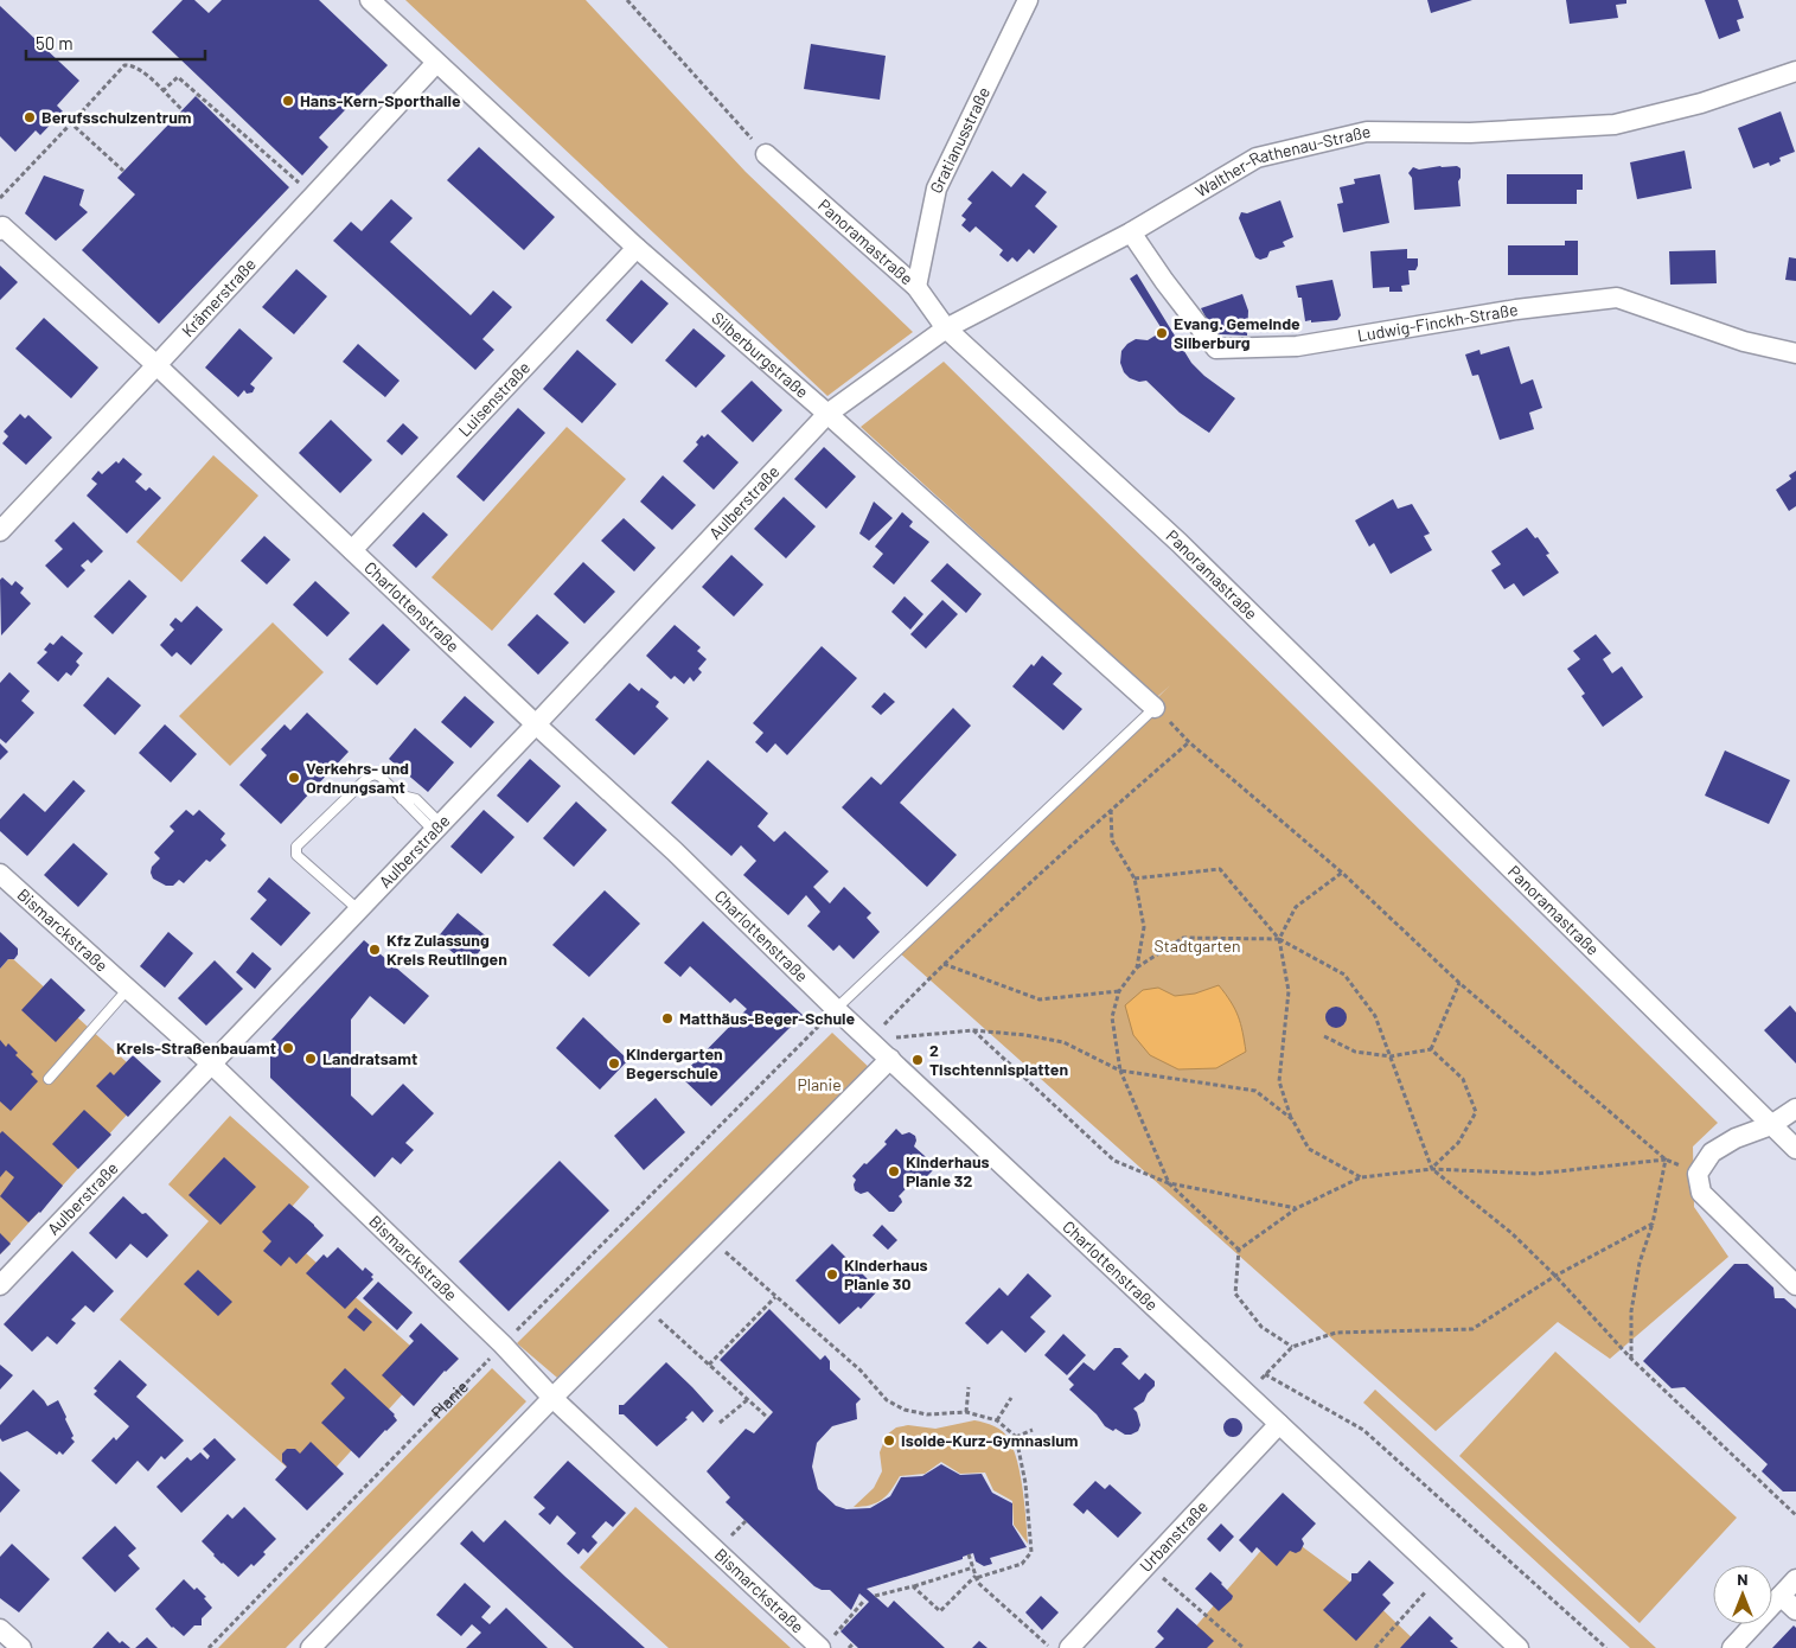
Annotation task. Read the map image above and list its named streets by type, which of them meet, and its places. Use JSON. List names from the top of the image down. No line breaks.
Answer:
{"streets":{"street":["Gratianusstraße","Walther-Rathenau-Straße","Panoramastraße","Krämerstraße","Ludwig-Finckh-Straße","Silberburgstraße","Luisenstraße","Aulberstraße","Charlottenstraße","Bismarckstraße","Urbanstraße"],"path":["Planie"]},"crossings":[["Gratianusstraße","Panoramastraße"],["Walther-Rathenau-Straße","Panoramastraße"],["Walther-Rathenau-Straße","Ludwig-Finckh-Straße"],["Walther-Rathenau-Straße","Silberburgstraße"],["Walther-Rathenau-Straße","Aulberstraße"],["Krämerstraße","Silberburgstraße"],["Krämerstraße","Charlottenstraße"],["Silberburgstraße","Luisenstraße"],["Silberburgstraße","Aulberstraße"],["Luisenstraße","Charlottenstraße"],["Aulberstraße","Charlottenstraße"],["Aulberstraße","Bismarckstraße"],["Charlottenstraße","Planie"],["Charlottenstraße","Urbanstraße"],["Bismarckstraße","Planie"]],"parks":["Stadtgarten","Planie"],"places":["Hans-Kern-Sporthalle","Berufsschulzentrum","Evang. Gemeinde Silberburg","Verkehrs- und Ordnungsamt","Kfz Zulassung Kreis Reutlingen","Matthäus-Beger-Schule","Kreis-Straßenbauamt","Landratsamt","2 Tischtennisplatten","Kindergarten Begerschule","Kinderhaus Planie 32","Kinderhaus Planie 30","Isolde-Kurz-Gymnasium"],"scale_bar":"50 m","north":"top"}
